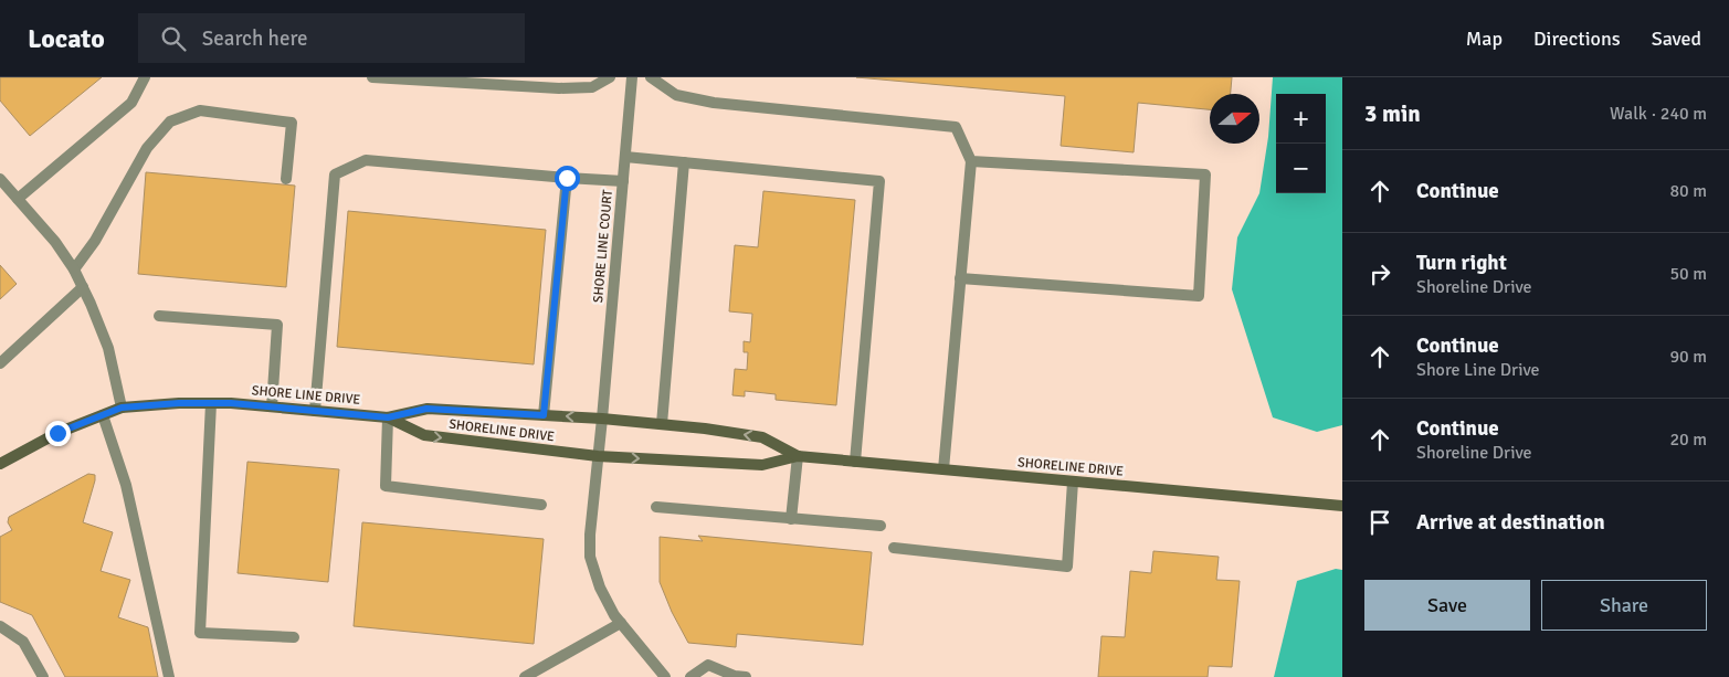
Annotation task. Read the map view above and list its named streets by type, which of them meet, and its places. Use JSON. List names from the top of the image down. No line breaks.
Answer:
{"streets":{"street":["SHORE LINE COURT","SHORE LINE DRIVE","SHORELINE DRIVE"]},"crossings":[["SHORE LINE COURT","SHORELINE DRIVE"],["SHORE LINE DRIVE","SHORELINE DRIVE"]],"north":"right","page":{"header":"Locato","search":"Search here","nav":["Map","Directions","Saved"],"heading":["3 min","Walk · 240 m"],"map_buttons":["+","−"],"list":[["Continue","80 m"],["Turn right","Shoreline Drive","50 m"],["Continue","Shore Line Drive","90 m"],["Continue","Shoreline Drive","20 m"],"Arrive at destination"],"buttons":["Save","Share"]}}
